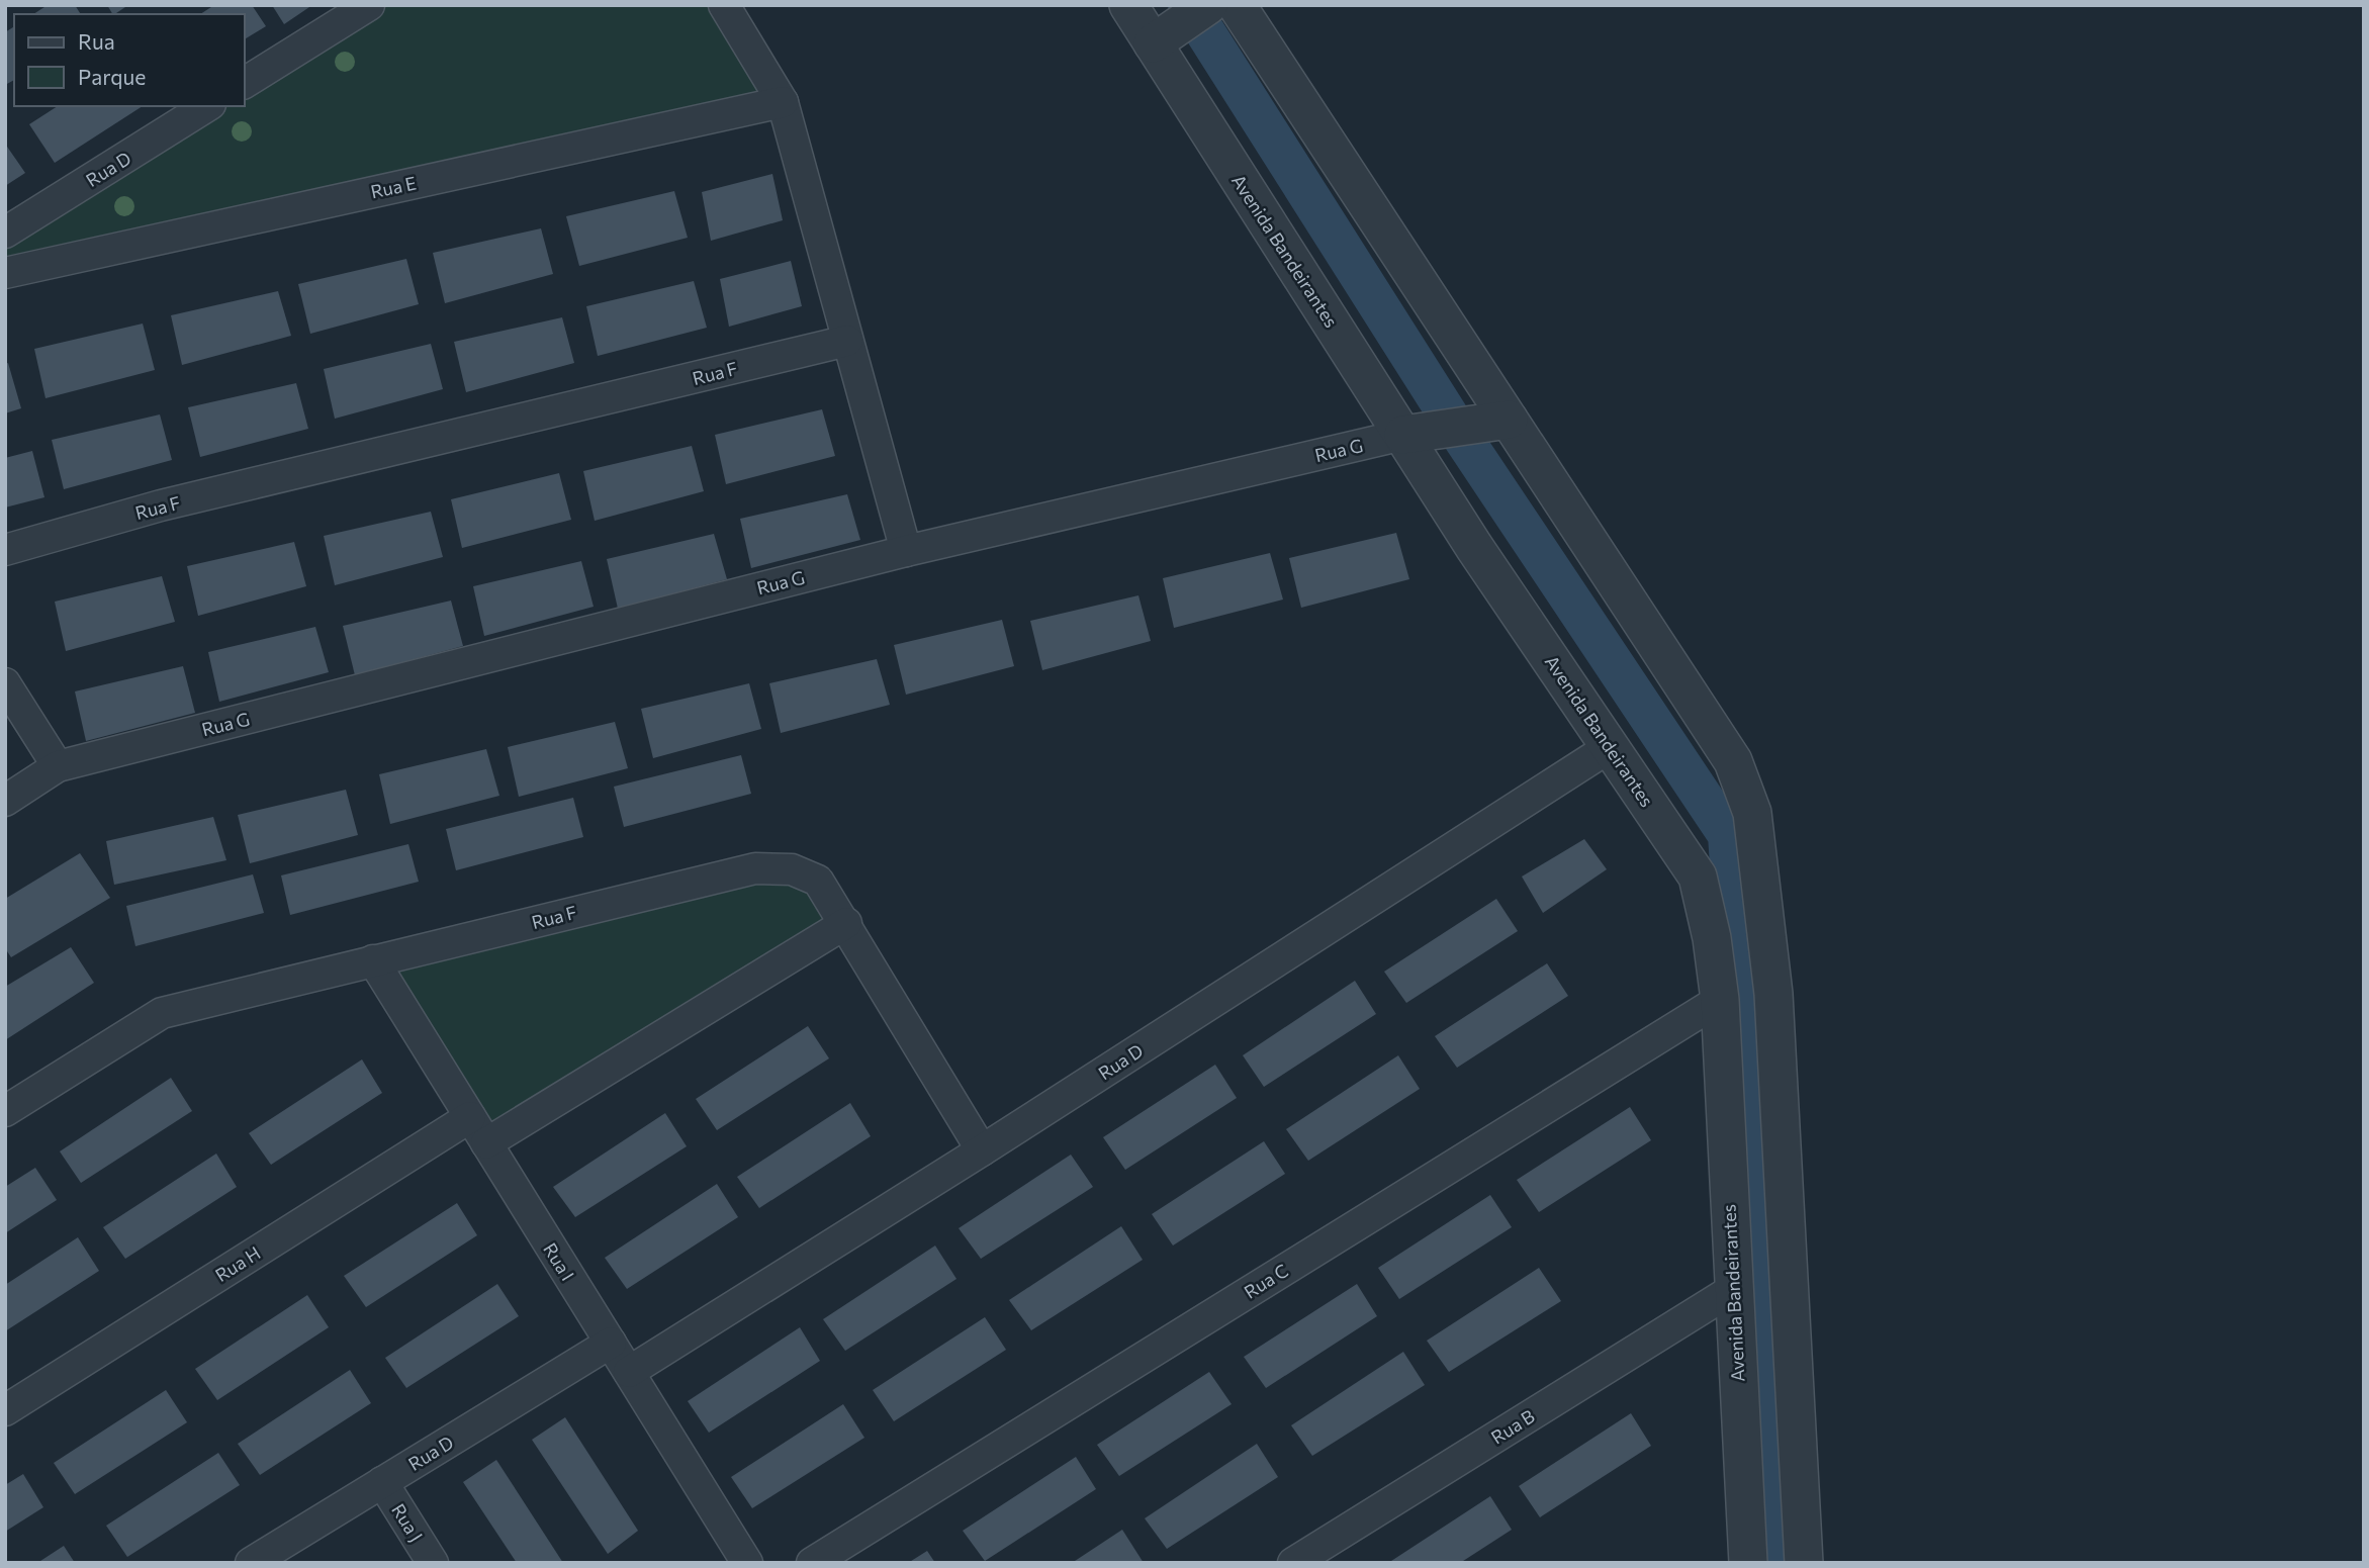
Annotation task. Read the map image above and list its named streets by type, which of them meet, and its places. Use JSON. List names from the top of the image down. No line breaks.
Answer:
{"streets":{"street":["Rua D","Rua E","Avenida Bandeirantes","Rua F","Rua G","Rua I","Rua H","Rua C","Rua B","Rua J"]},"crossings":[["Rua D","Avenida Bandeirantes"],["Rua D","Rua F"],["Rua D","Rua I"],["Rua D","Rua J"],["Avenida Bandeirantes","Rua G"],["Avenida Bandeirantes","Rua C"],["Avenida Bandeirantes","Rua B"],["Rua F","Rua I"],["Rua I","Rua H"]],"legend":["Rua","Parque"]}
